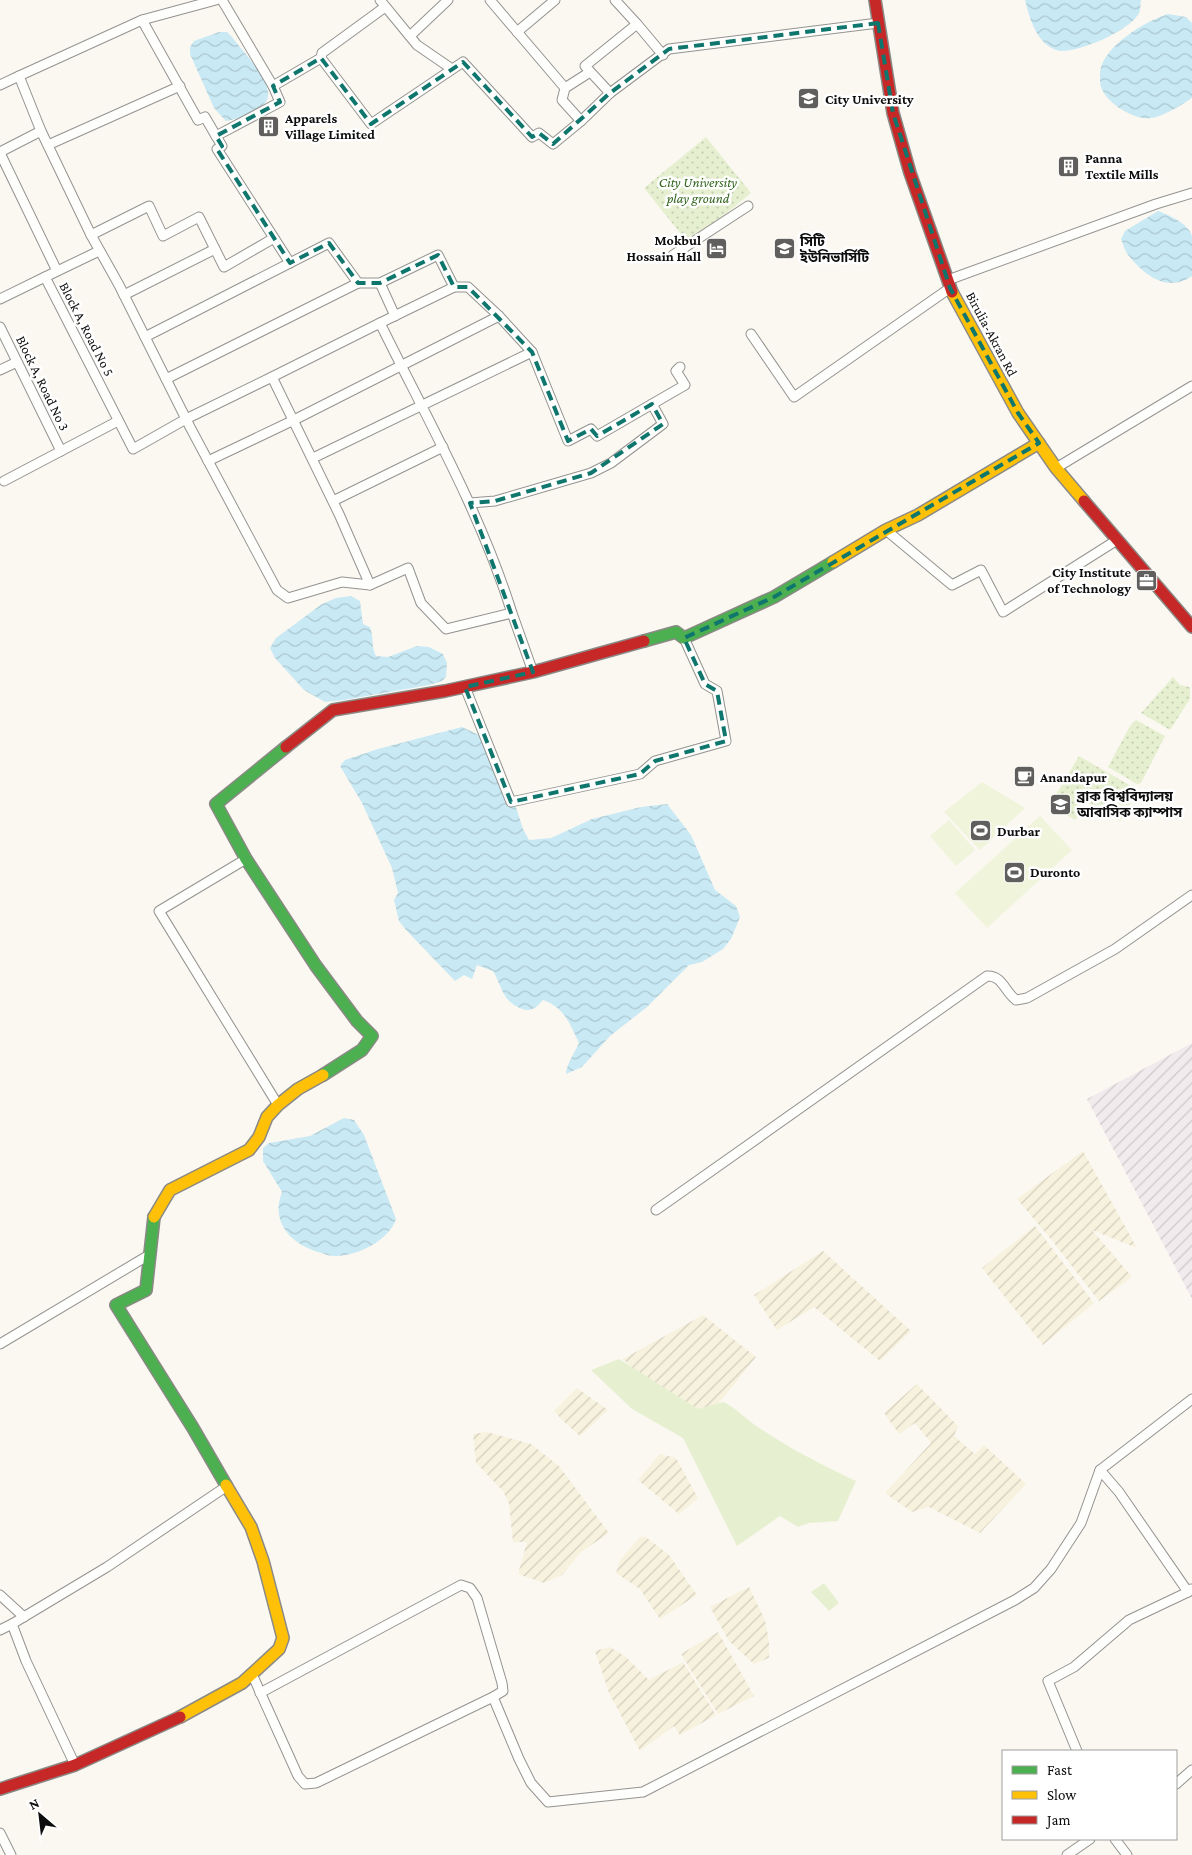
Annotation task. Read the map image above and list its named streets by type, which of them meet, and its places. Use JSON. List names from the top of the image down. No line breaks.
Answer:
{"streets":{"main road":["Birulia-Akran Rd"],"street":["Block A, Road No 5","Block A, Road No 3"]},"parks":["City University play ground"],"places":{"school or university":["City University","সিটি ইউনিভার্সিটি","ব্রাক বিশ্ববিদ্যালয় আবাসিক ক্যাম্পাস"],"building":["Apparels Village Limited","Panna Textile Mills"],"hotel":["Mokbul Hossain Hall"],"office":["City Institute of Technology"],"cafe":["Anandapur"],"sports":["Durbar","Duronto"]},"legend":["Fast","Slow","Jam"],"north":"top left"}
